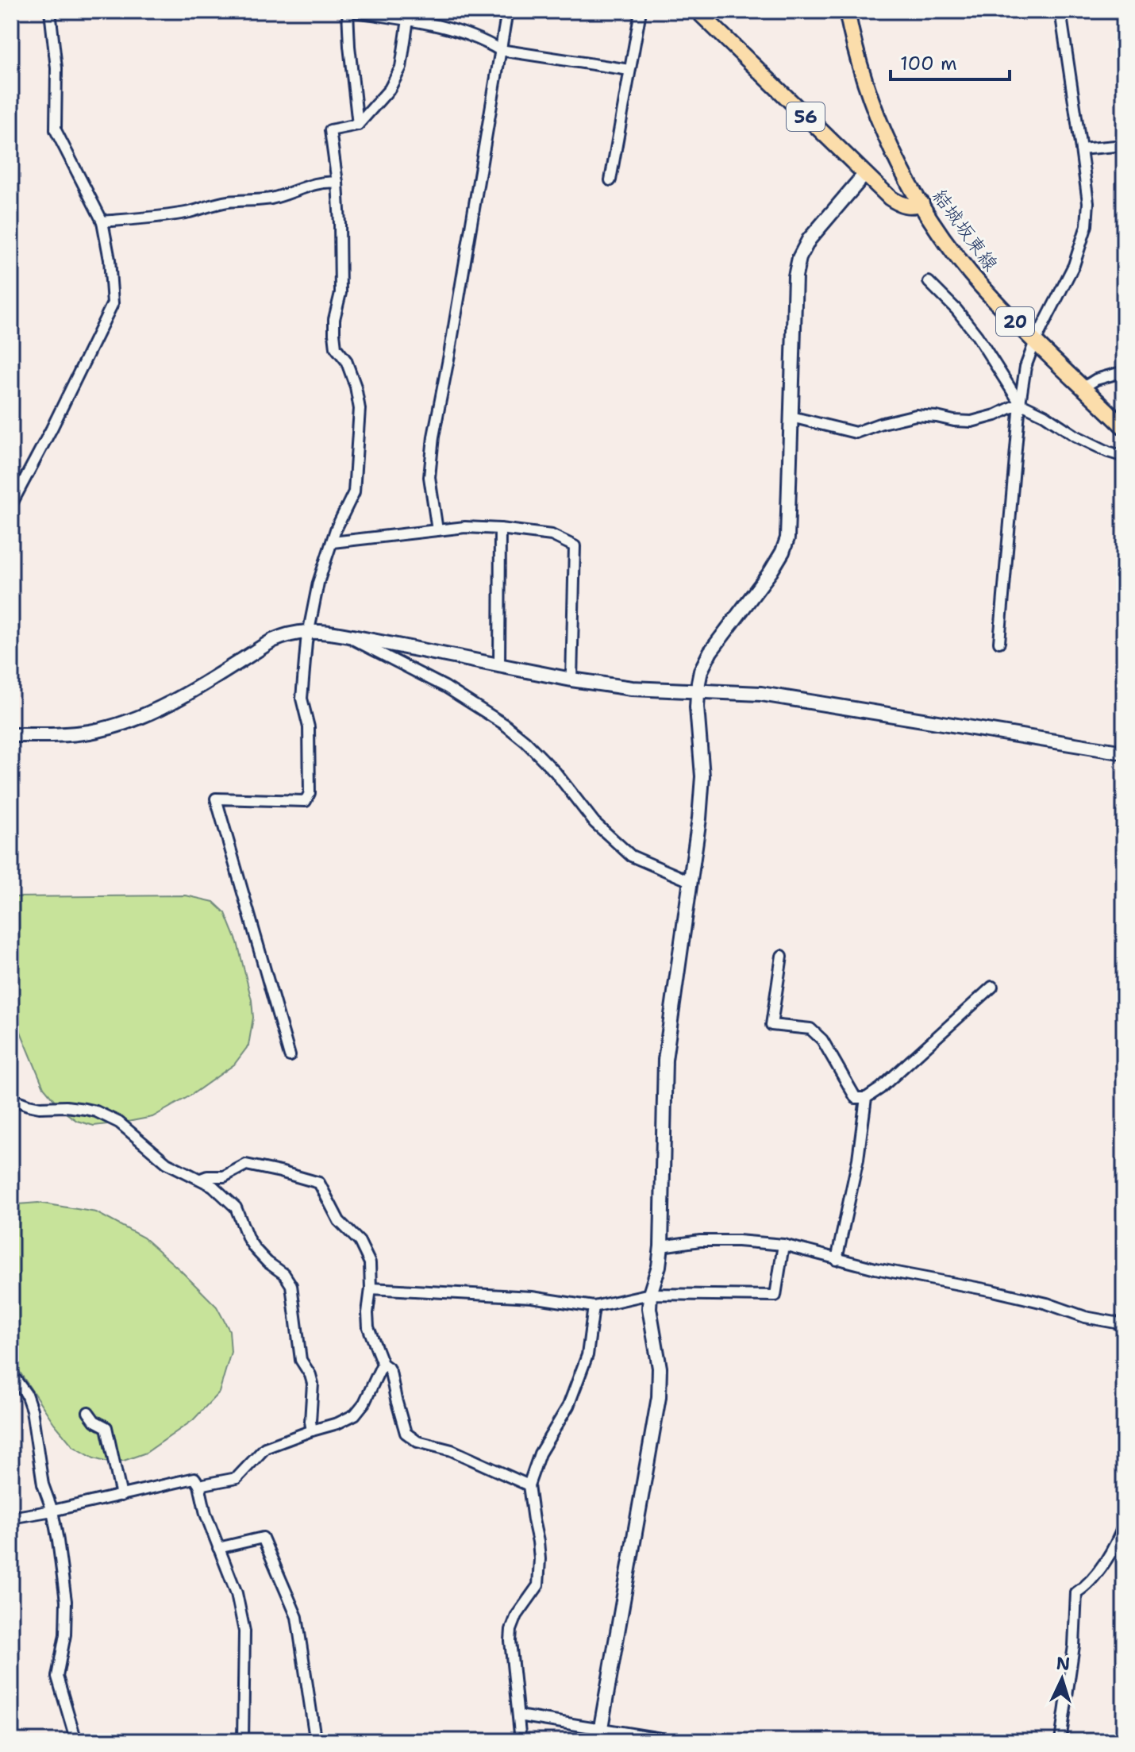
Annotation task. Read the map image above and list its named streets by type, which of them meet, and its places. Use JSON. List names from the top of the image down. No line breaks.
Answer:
{"streets":{"main road":["56","結城坂東線","20"]},"crossings":[["56","結城坂東線"]],"scale_bar":"100 m","north":"top"}
